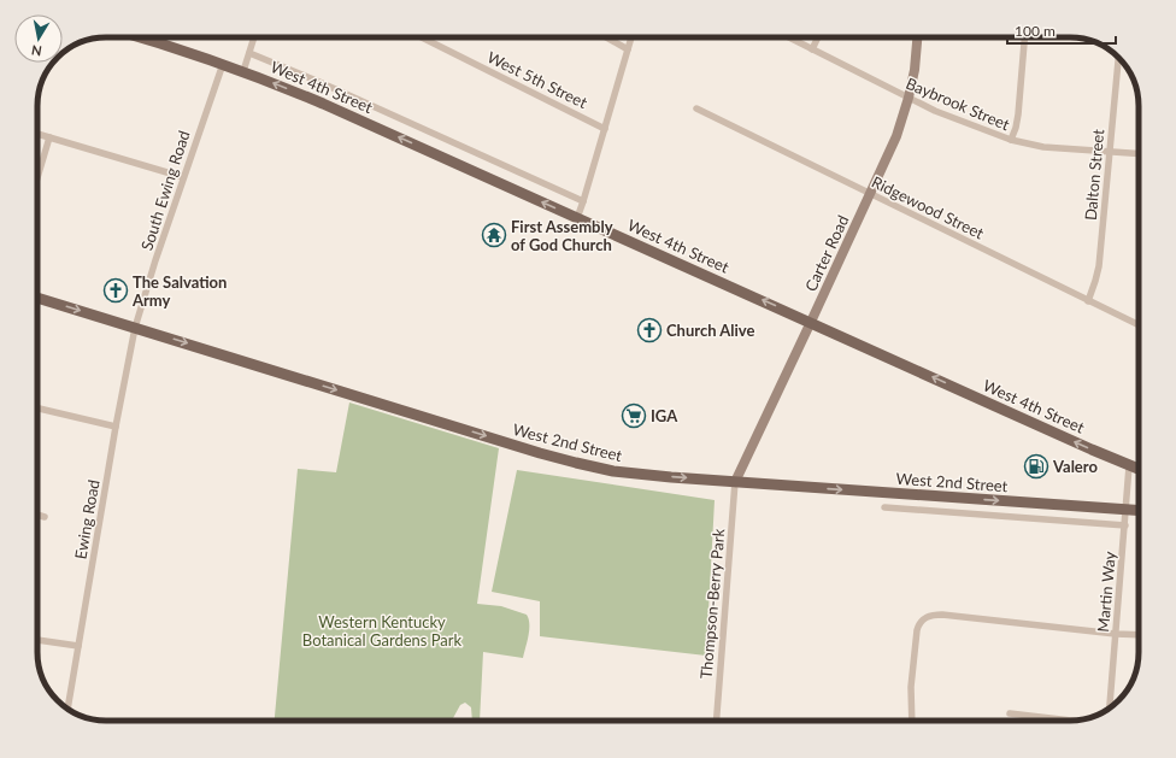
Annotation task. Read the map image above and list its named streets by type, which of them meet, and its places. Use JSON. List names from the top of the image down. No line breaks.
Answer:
{"streets":{"main road":["West 4th Street","Carter Road","West 2nd Street"],"street":["West 5th Street","Baybrook Street","Dalton Street","South Ewing Road","Ridgewood Street","Ewing Road","Martin Way","Thompson-Berry Park"]},"crossings":[["West 4th Street","South Ewing Road"],["West 4th Street","Carter Road"],["West 4th Street","Martin Way"],["Baybrook Street","Dalton Street"],["Baybrook Street","Carter Road"],["Dalton Street","Ridgewood Street"],["South Ewing Road","West 2nd Street"],["South Ewing Road","Ewing Road"],["Ridgewood Street","Carter Road"],["Carter Road","West 2nd Street"],["Carter Road","Thompson-Berry Park"],["West 2nd Street","Ewing Road"],["West 2nd Street","Martin Way"],["West 2nd Street","Thompson-Berry Park"]],"one_way":["West 4th Street","West 2nd Street"],"parks":["Western Kentucky Botanical Gardens Park"],"places":{"temple":["First Assembly of God Church"],"church":["The Salvation Army","Church Alive"],"supermarket":["IGA"],"fuel station":["Valero"]},"scale_bar":"100 m","north":"bottom"}
